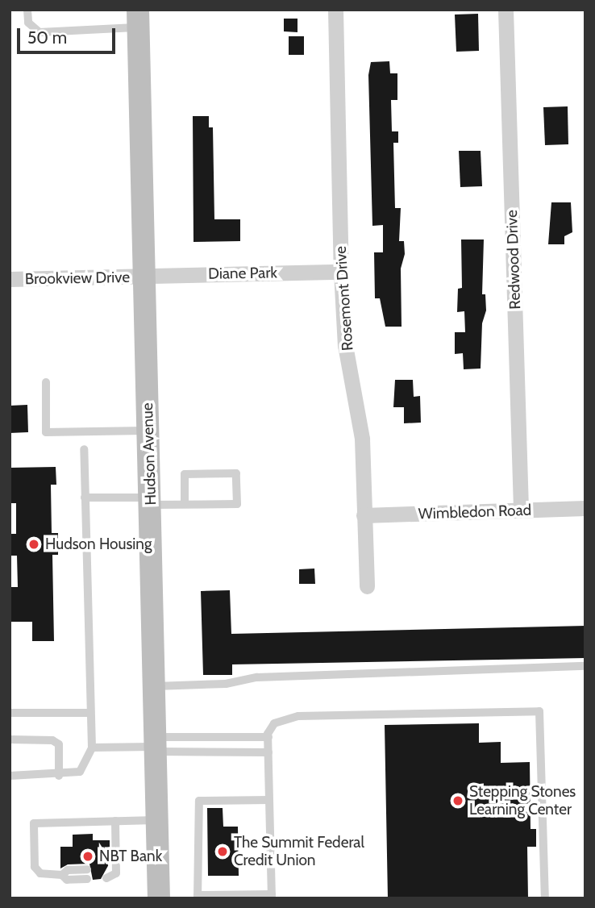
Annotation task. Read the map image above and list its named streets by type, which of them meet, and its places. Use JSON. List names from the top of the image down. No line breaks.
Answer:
{"streets":{"main road":["Hudson Avenue"],"street":["Redwood Drive","Diane Park","Brookview Drive","Rosemont Drive","Wimbledon Road"]},"crossings":[["Redwood Drive","Wimbledon Road"],["Diane Park","Brookview Drive"],["Diane Park","Rosemont Drive"],["Diane Park","Hudson Avenue"],["Brookview Drive","Hudson Avenue"],["Rosemont Drive","Wimbledon Road"]],"places":["Hudson Housing","Stepping Stones Learning Center","The Summit Federal Credit Union","NBT Bank"],"scale_bar":"50 m"}
